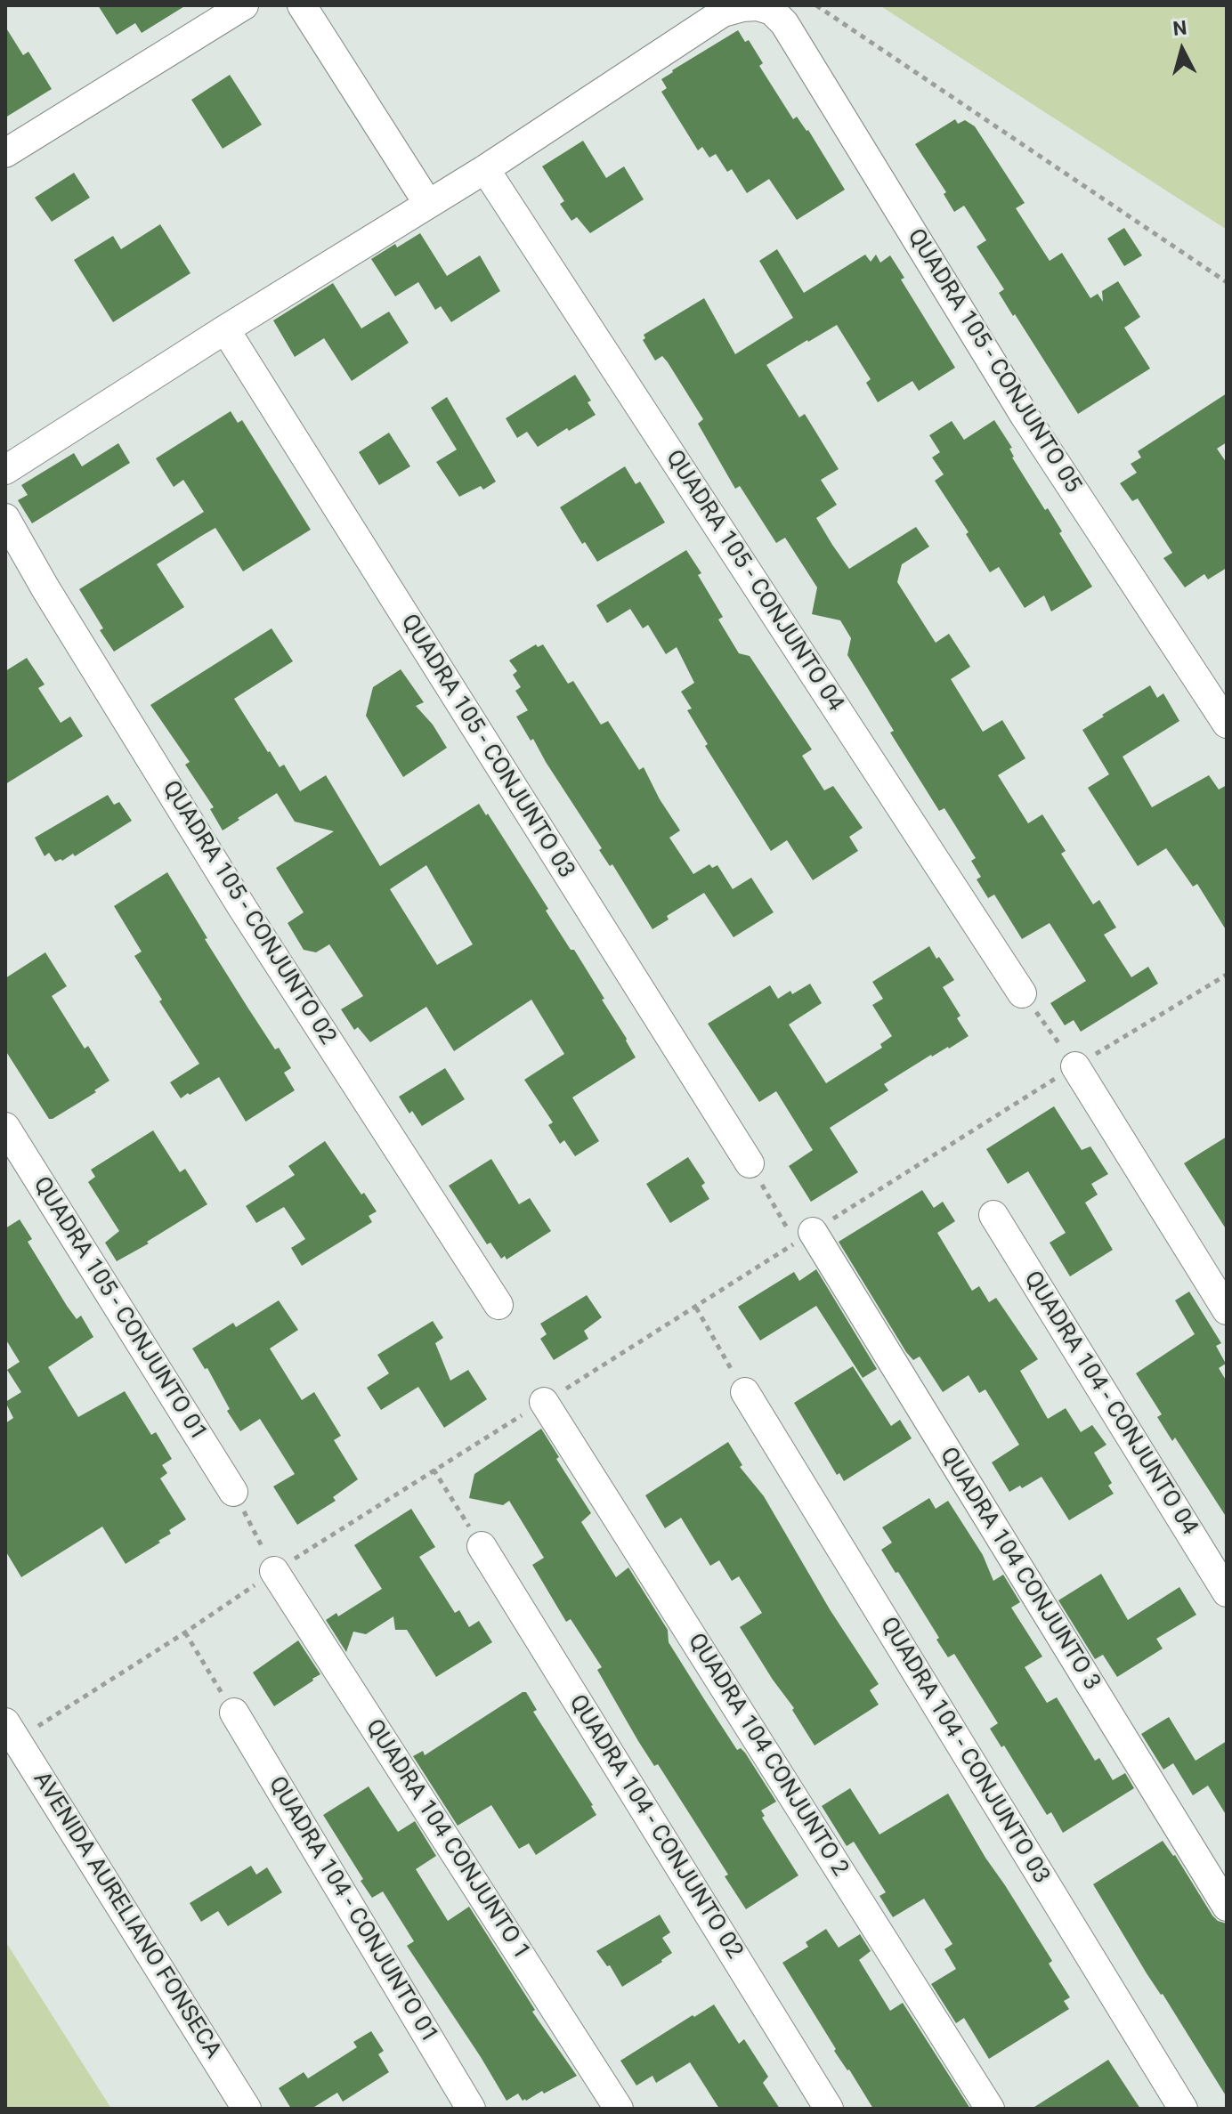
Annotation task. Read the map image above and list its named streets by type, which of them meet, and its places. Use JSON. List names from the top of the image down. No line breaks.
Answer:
{"streets":{"street":["QUADRA 105 - CONJUNTO 05","QUADRA 105 - CONJUNTO 04","QUADRA 105 - CONJUNTO 03","QUADRA 105 - CONJUNTO 02","QUADRA 105 - CONJUNTO 01","QUADRA 104 - CONJUNTO 04","QUADRA 104 CONJUNTO 3","QUADRA 104 - CONJUNTO 03","QUADRA 104 CONJUNTO 2","QUADRA 104 - CONJUNTO 02","QUADRA 104 CONJUNTO 1","QUADRA 104 - CONJUNTO 01","AVENIDA AURELIANO FONSECA"]},"north":"top"}
